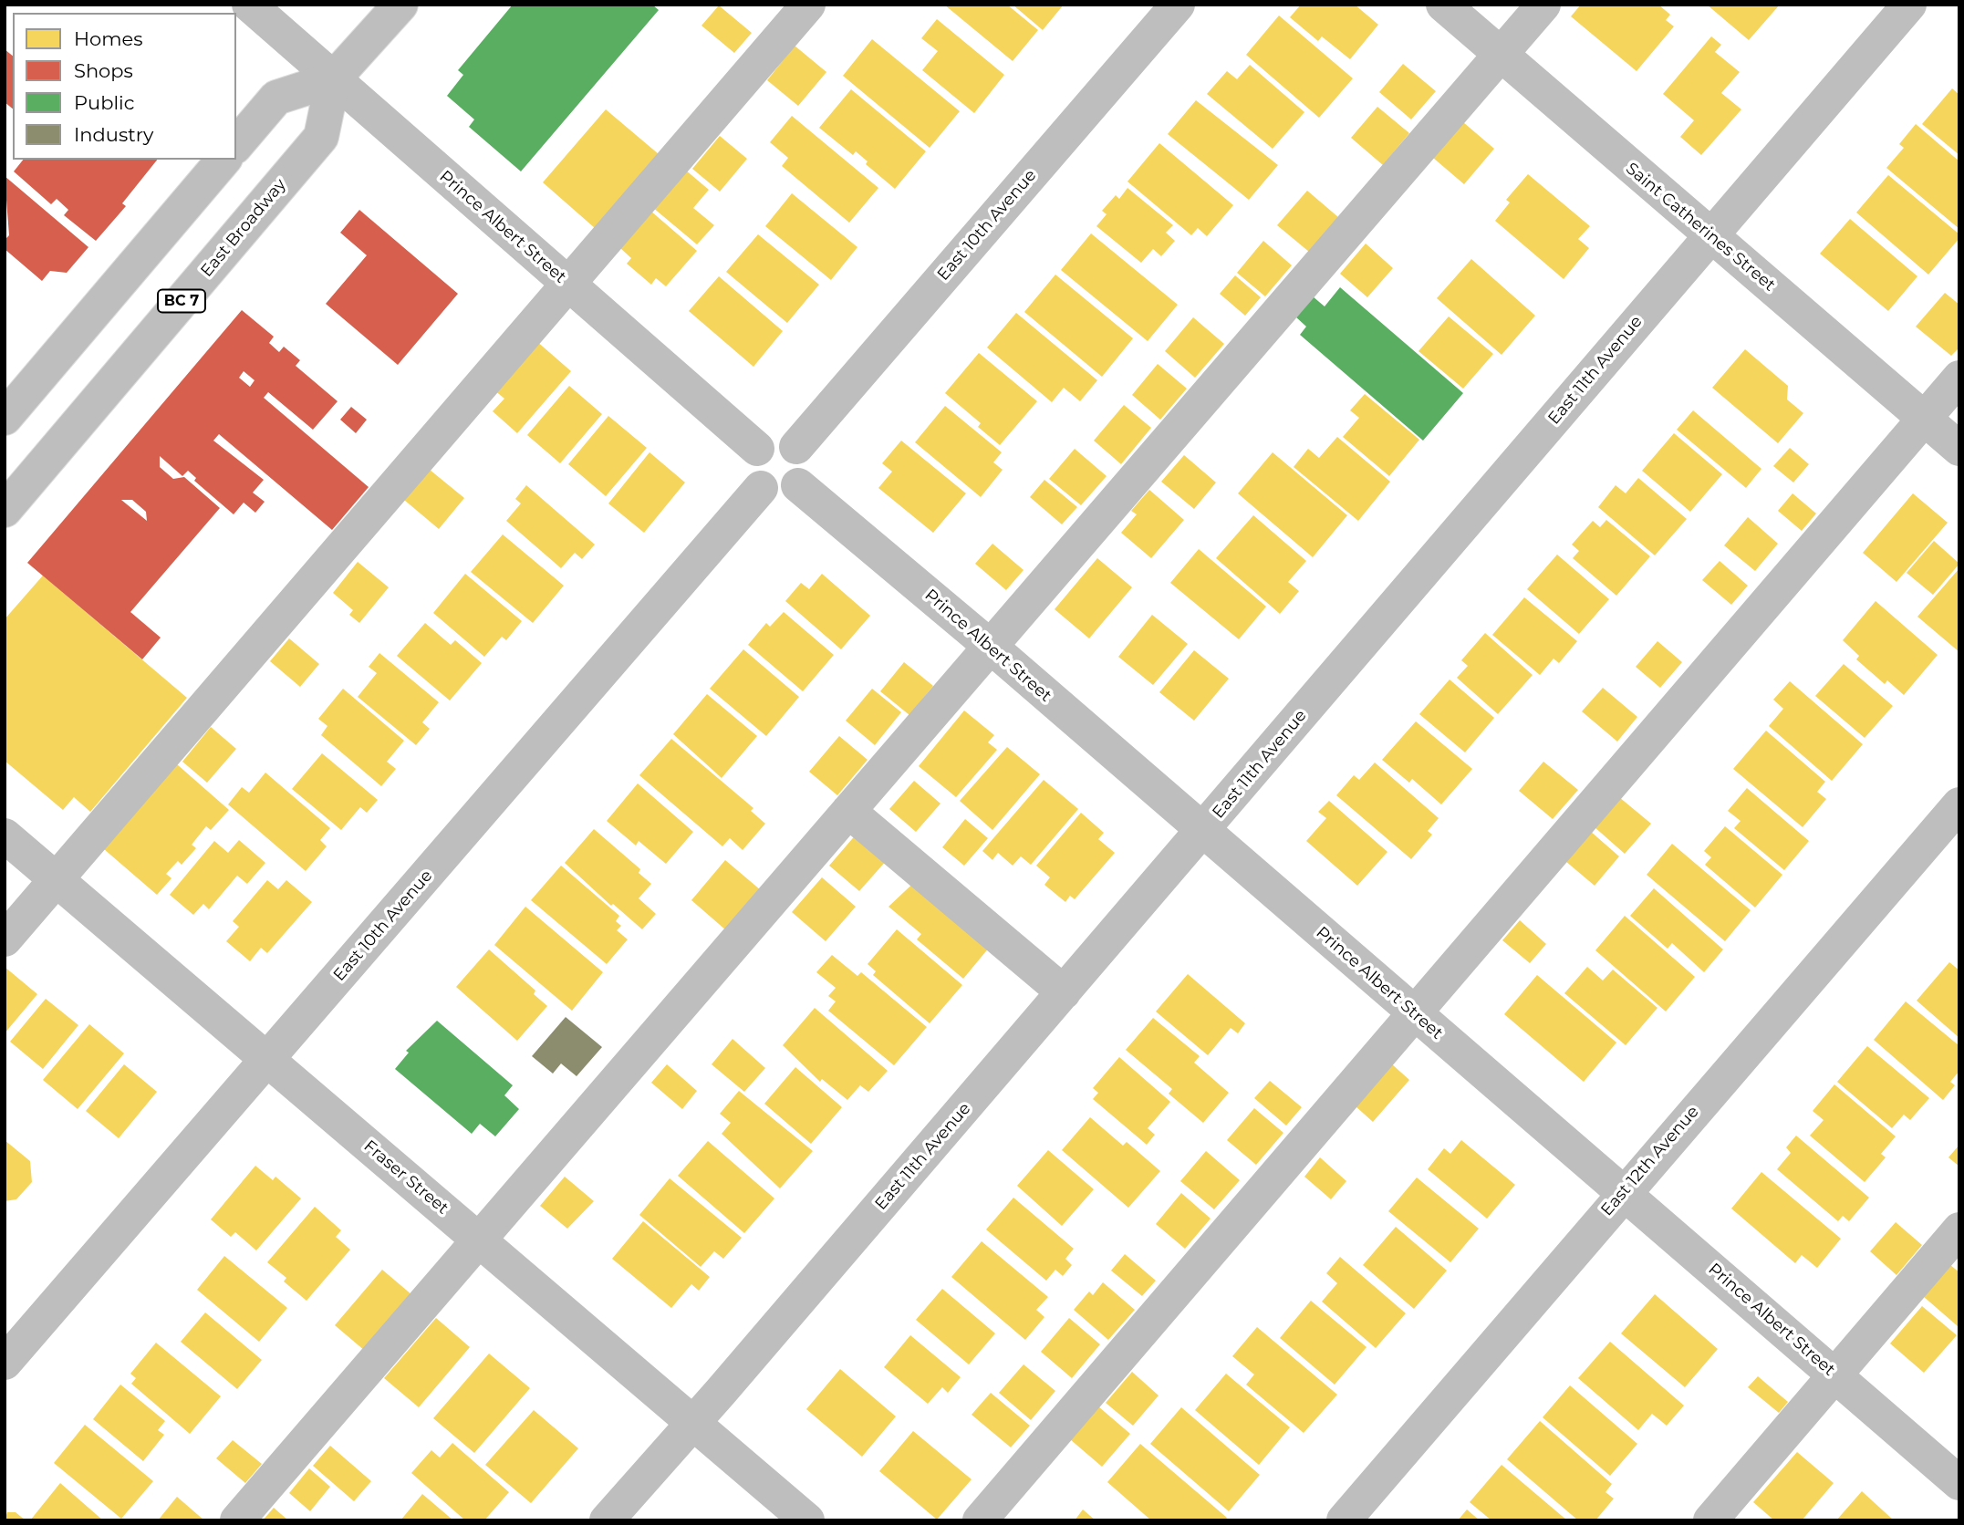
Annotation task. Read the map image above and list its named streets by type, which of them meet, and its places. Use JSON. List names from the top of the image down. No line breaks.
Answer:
{"streets":{"street":["East 10th Avenue","Prince Albert Street","Saint Catherines Street","East Broadway","BC 7","East 11th Avenue","East 12th Avenue","Fraser Street"]},"crossings":[["East 10th Avenue","Prince Albert Street"],["East 10th Avenue","Fraser Street"],["Prince Albert Street","East Broadway"],["Prince Albert Street","East 11th Avenue"],["Prince Albert Street","East 12th Avenue"],["Saint Catherines Street","East 11th Avenue"],["East 11th Avenue","Fraser Street"]],"legend":["Homes","Shops","Public","Industry"]}
